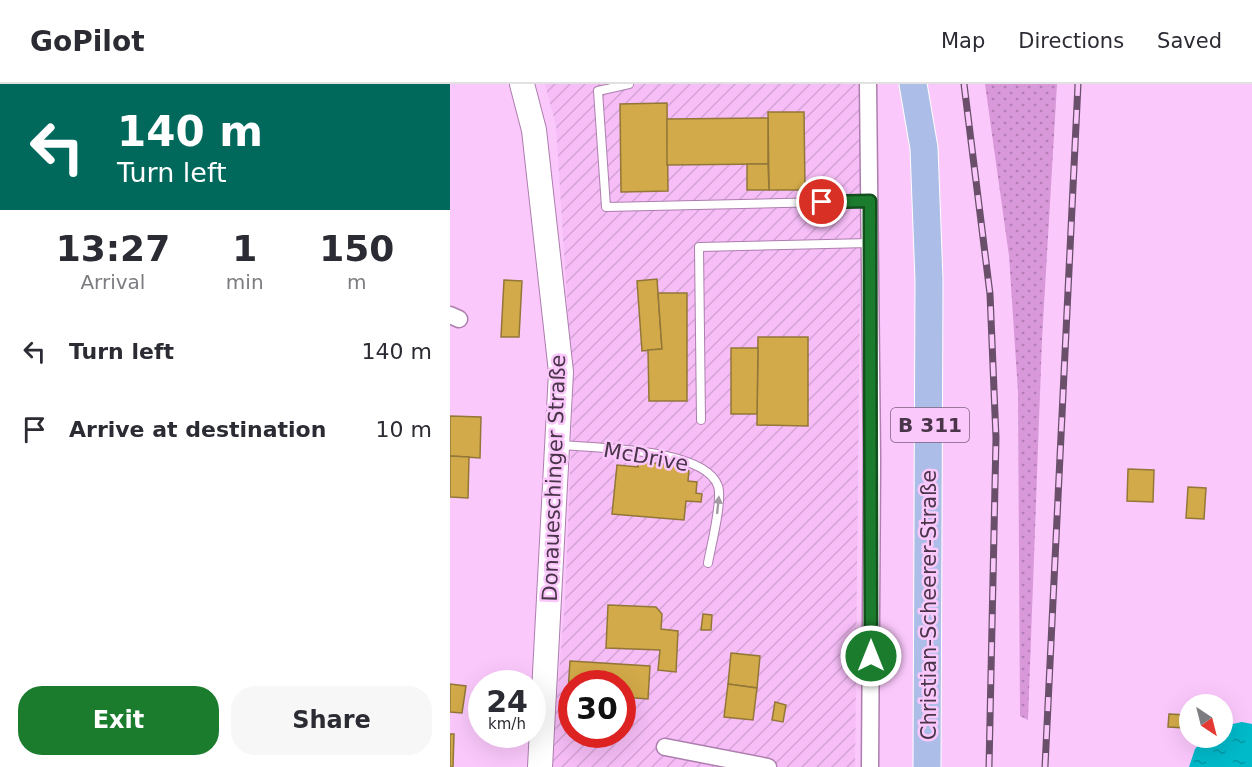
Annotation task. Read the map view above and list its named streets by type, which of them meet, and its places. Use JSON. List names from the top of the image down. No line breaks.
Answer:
{"streets":{"main road":["B 311","Christian-Scheerer-Straße"],"street":["Donaueschinger Straße"],"lane":["McDrive"]},"crossings":[["McDrive","Donaueschinger Straße"]],"north":"bottom right","page":{"header":"GoPilot","nav":["Map","Directions","Saved"],"turn":["140 m","Turn left"],"eta":["13:27","Arrival","1","min","150","m"],"list":[{"name":"Turn left","value":"140 m"},{"name":"Arrive at destination","value":"10 m"}],"speed":"24 km/h","limit":"30","buttons":["Exit","Share"]}}
